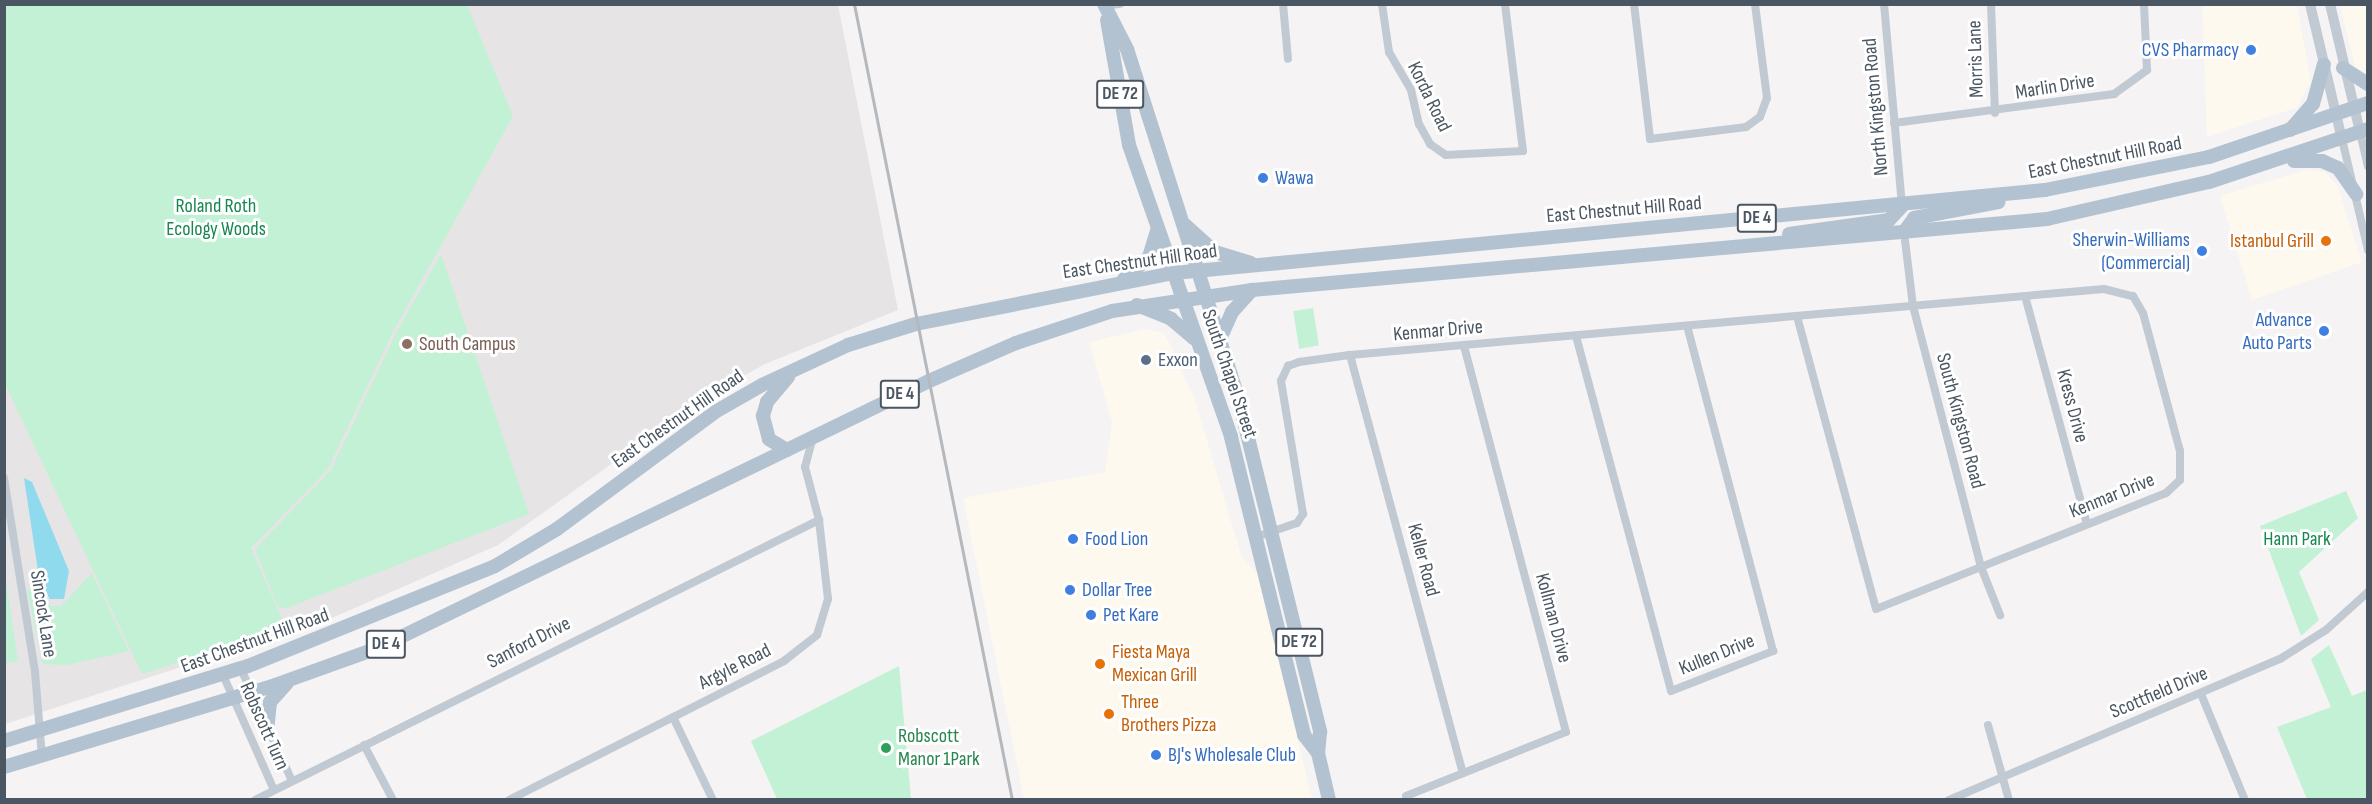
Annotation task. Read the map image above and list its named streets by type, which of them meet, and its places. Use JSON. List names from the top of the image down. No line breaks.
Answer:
{"streets":{"main road":["DE 72","East Chestnut Hill Road","DE 4","South Chapel Street"],"street":["Morris Lane","Marlin Drive","Korda Road","North Kingston Road","Kenmar Drive","Kress Drive","South Kingston Road","Keller Road","Sincock Lane","Kollman Drive","Sanford Drive","Kullen Drive","Argyle Road","Scottfield Drive","Robscott Turn"]},"crossings":[["Morris Lane","Marlin Drive"],["Marlin Drive","North Kingston Road"],["North Kingston Road","East Chestnut Hill Road"],["East Chestnut Hill Road","South Chapel Street"],["East Chestnut Hill Road","South Kingston Road"],["East Chestnut Hill Road","Sincock Lane"],["East Chestnut Hill Road","Argyle Road"],["East Chestnut Hill Road","Robscott Turn"],["Kenmar Drive","South Chapel Street"],["Kenmar Drive","Kress Drive"],["Kenmar Drive","South Kingston Road"],["Kenmar Drive","Keller Road"],["Kenmar Drive","Kollman Drive"],["Kenmar Drive","Kullen Drive"],["Keller Road","Kollman Drive"],["Sanford Drive","Argyle Road"],["Sanford Drive","Robscott Turn"]],"parks":["Roland Roth Ecology Woods","Hann Park"],"places":["CVS Pharmacy","Wawa","Istanbul Grill","Sherwin-Williams (Commercial)","Advance Auto Parts","South Campus","Exxon","Food Lion","Dollar Tree","Pet Kare","Fiesta Maya Mexican Grill","Three Brothers Pizza","Robscott Manor 1Park","BJ's Wholesale Club"]}
